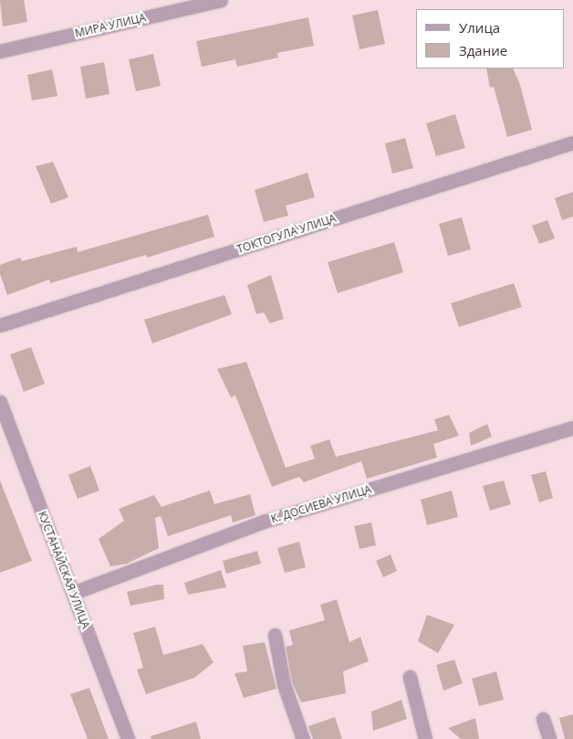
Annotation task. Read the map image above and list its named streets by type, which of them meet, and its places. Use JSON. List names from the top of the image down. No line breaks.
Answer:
{"streets":{"street":["МИРА УЛИЦА","ТОКТОГУЛА УЛИЦА","К. ДОСИЕВА УЛИЦА","КУСТАНАЙСКАЯ УЛИЦА"]},"crossings":[["К. ДОСИЕВА УЛИЦА","КУСТАНАЙСКАЯ УЛИЦА"]],"legend":["Улица","Здание"]}
